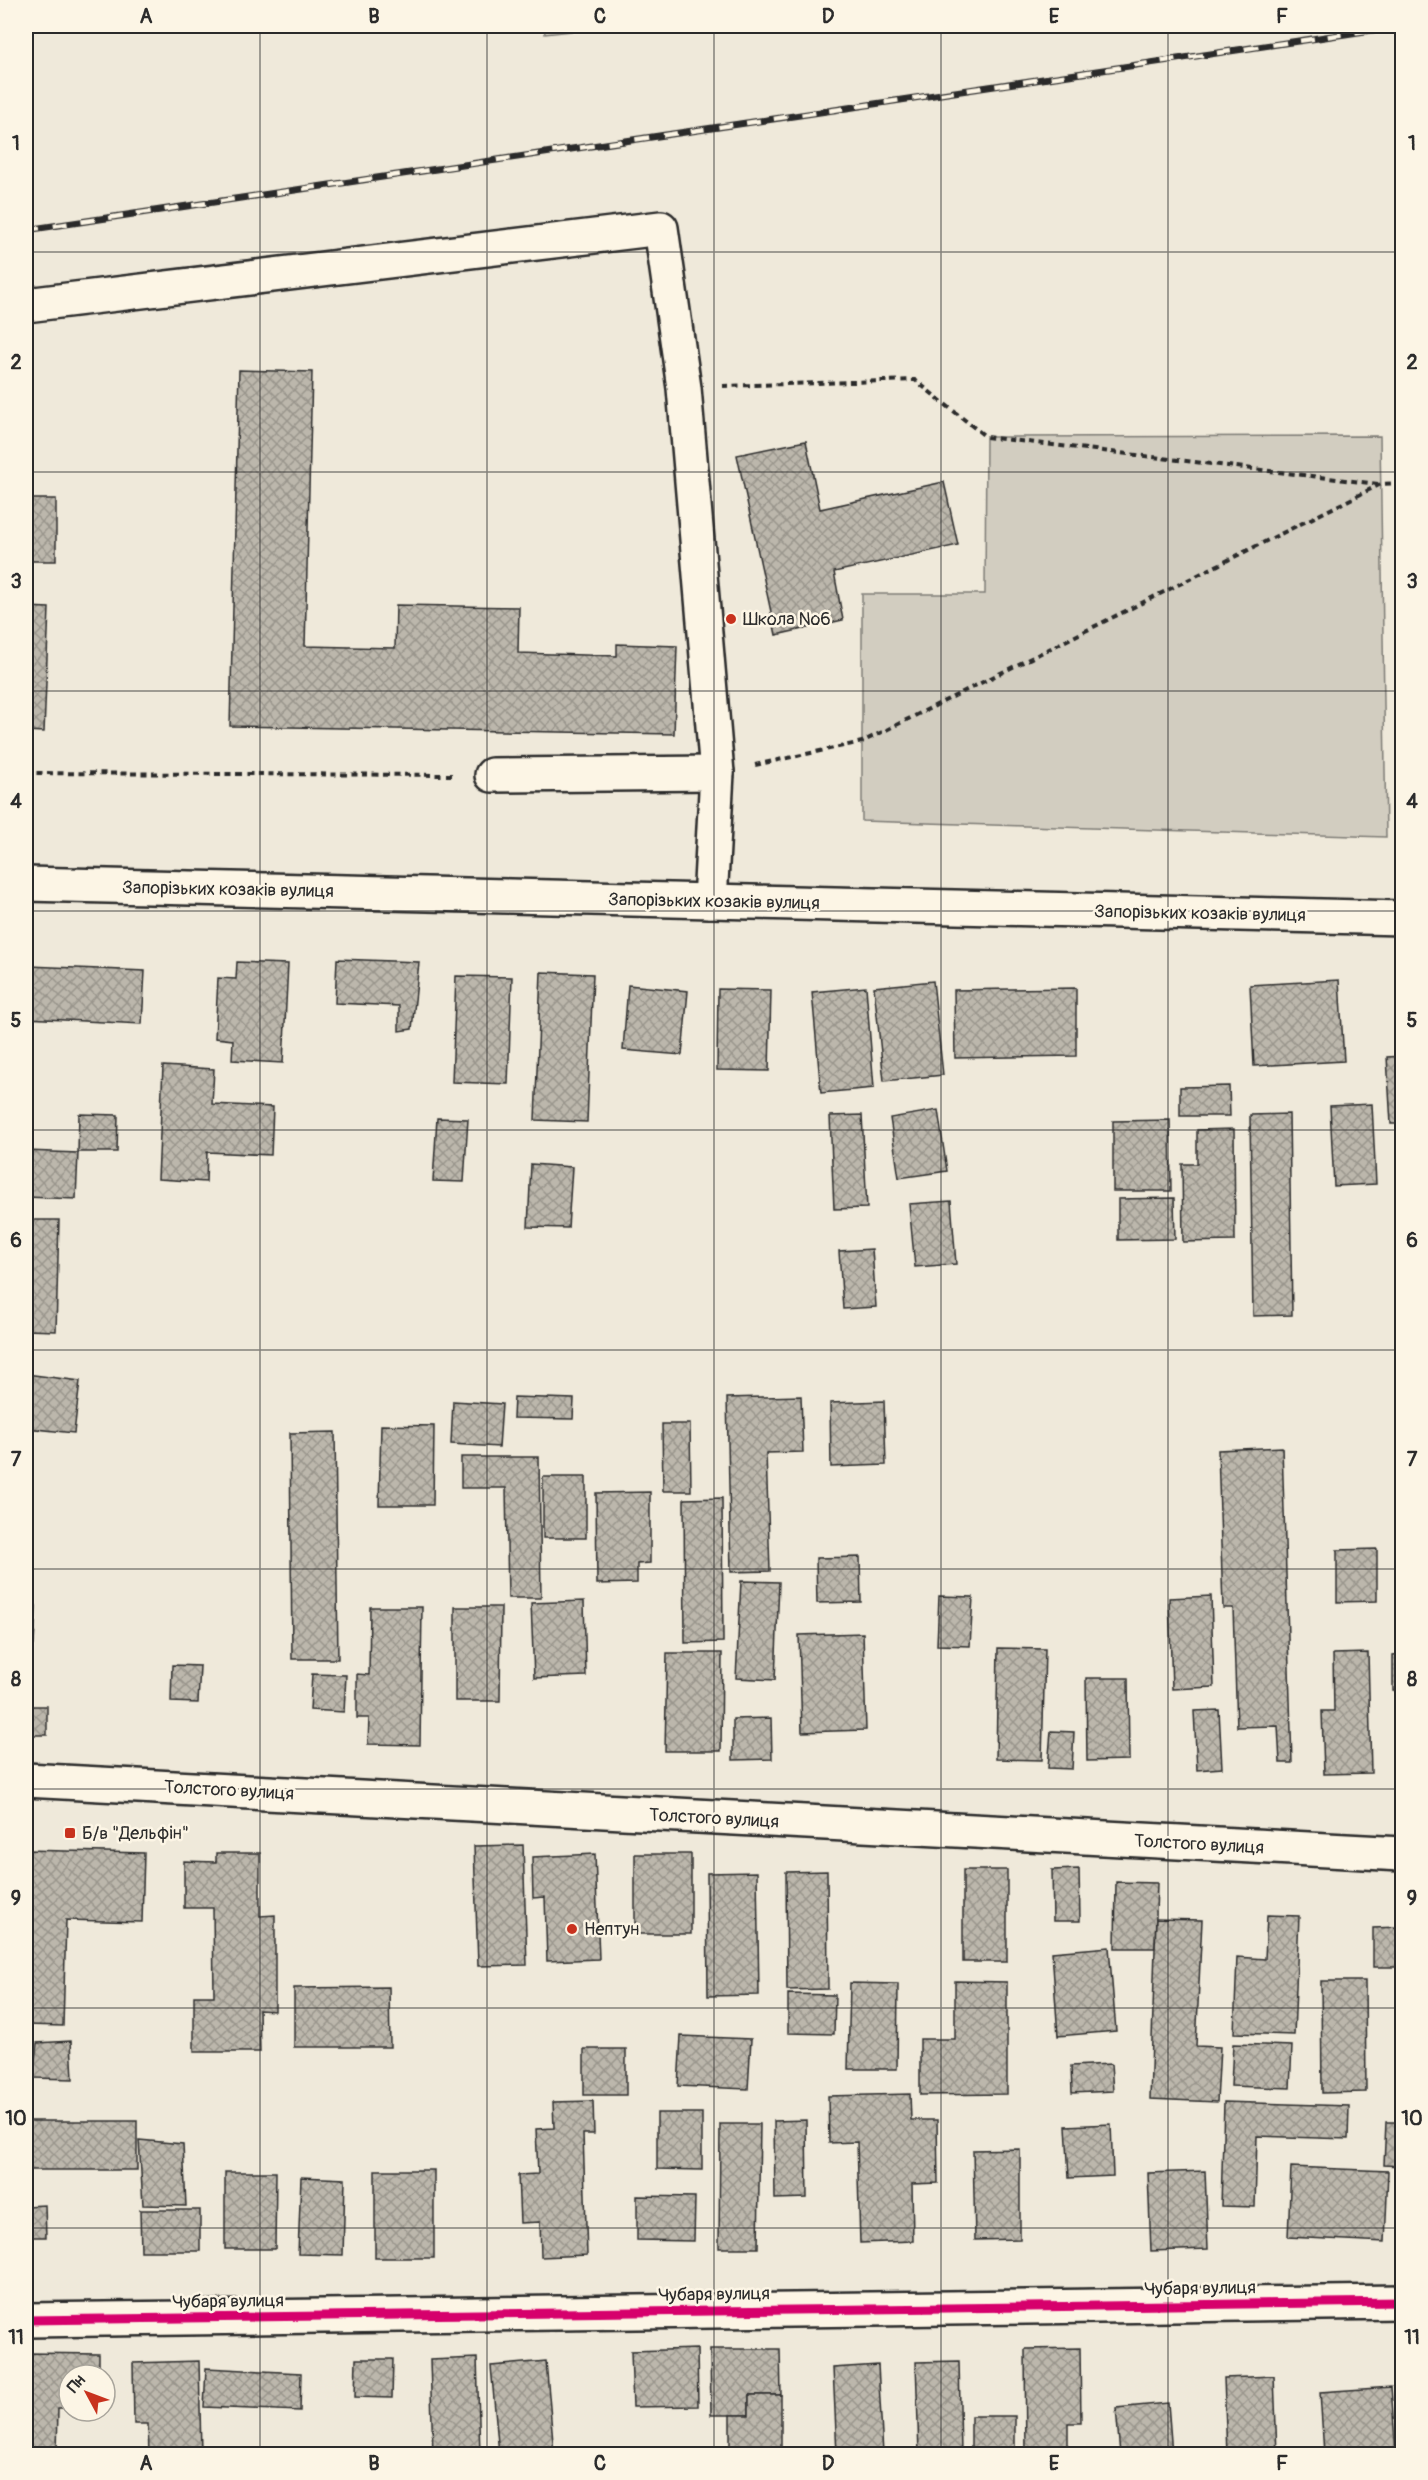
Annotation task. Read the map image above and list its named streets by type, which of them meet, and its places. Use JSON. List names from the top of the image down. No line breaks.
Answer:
{"streets":{"main road":["Запорізьких козаків вулиця","Толстого вулиця","Чубаря вулиця"]},"places":{"other":["Школа №6","Нептун"],"transit":["Б/в \"Дельфін\""]},"north":"top left","grid":{"columns":["A","B","C","D","E","F"],"rows":["1","2","3","4","5","6","7","8","9","10","11"]}}
